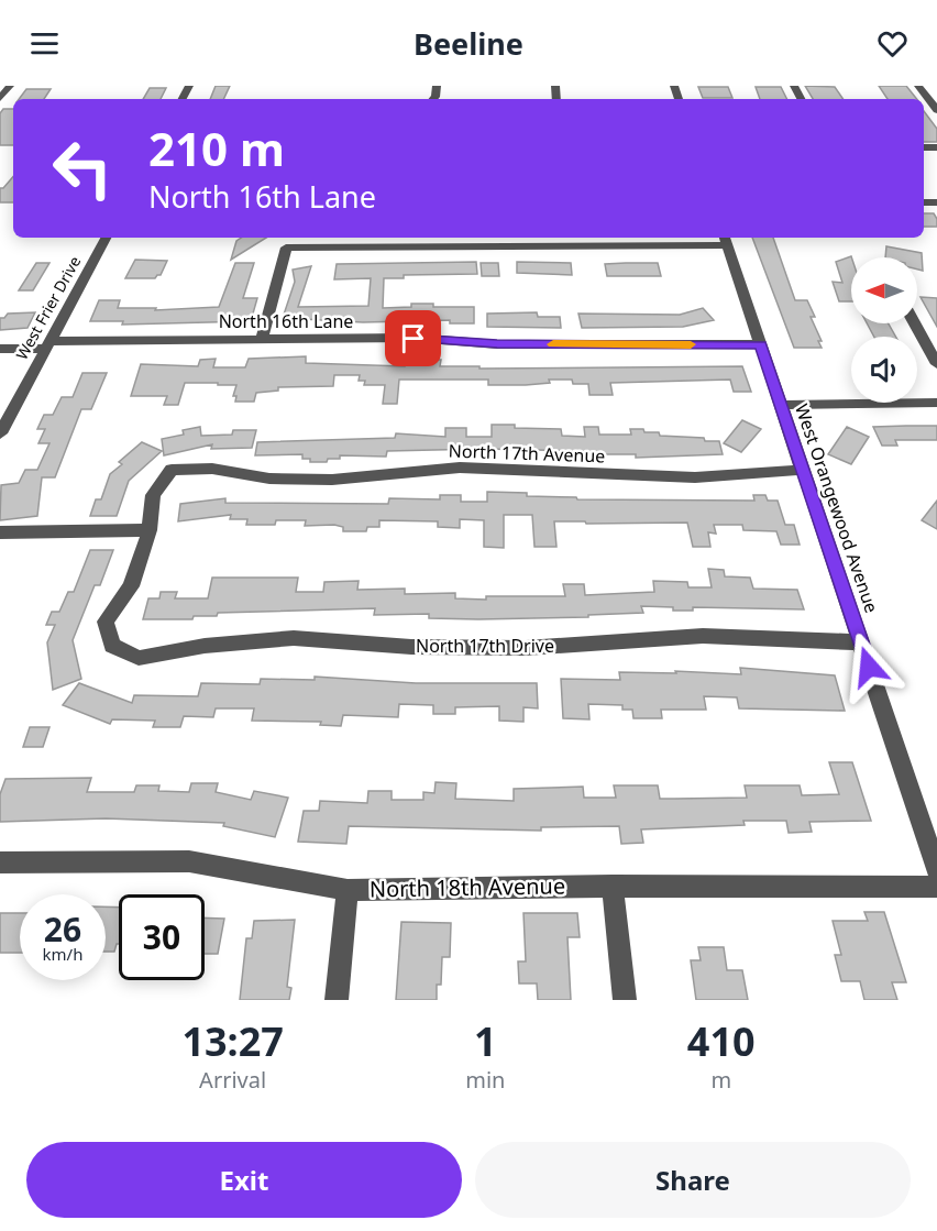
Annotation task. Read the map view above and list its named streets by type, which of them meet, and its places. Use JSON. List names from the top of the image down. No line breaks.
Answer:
{"streets":{"street":["West Frier Drive","North 16th Lane","North 17th Avenue","West Orangewood Avenue","North 17th Drive","North 18th Avenue"]},"crossings":[["West Frier Drive","North 16th Lane"],["North 16th Lane","West Orangewood Avenue"],["North 17th Avenue","West Orangewood Avenue"],["North 17th Avenue","North 17th Drive"],["West Orangewood Avenue","North 17th Drive"]],"north":"left","page":{"header":"Beeline","turn":["210 m","North 16th Lane"],"speed":"26 km/h","limit":"30","eta":["13:27","Arrival","1","min","410","m"],"buttons":["Exit","Share"]}}
